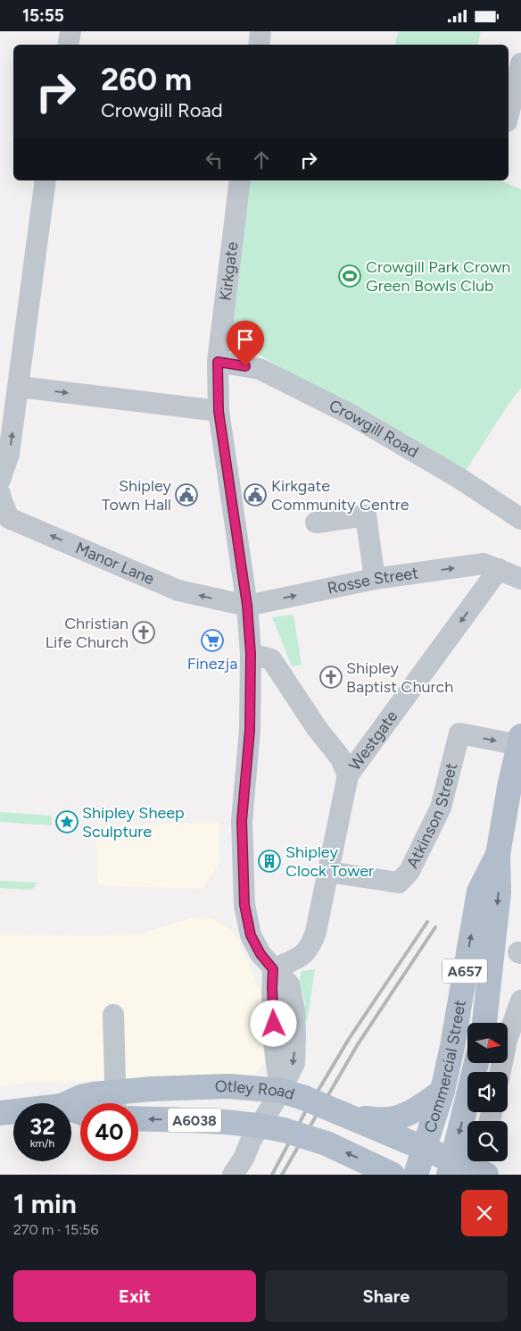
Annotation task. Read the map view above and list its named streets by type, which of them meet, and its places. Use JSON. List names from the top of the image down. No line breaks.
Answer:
{"streets":{"main road":["A657","Commercial Street","Otley Road","A6038"],"street":["Kirkgate","Crowgill Road","Manor Lane","Rosse Street","Westgate","Atkinson Street"]},"crossings":[["Kirkgate","Crowgill Road"],["Kirkgate","Manor Lane"],["Kirkgate","Rosse Street"],["Kirkgate","Westgate"],["Manor Lane","Rosse Street"],["Rosse Street","Westgate"],["Westgate","Atkinson Street"],["Atkinson Street","Commercial Street"],["Commercial Street","Otley Road"]],"one_way":["Manor Lane","Rosse Street","Westgate"],"places":{"sports":["Crowgill Park Crown Green Bowls Club"],"public building":["Shipley Town Hall","Kirkgate Community Centre"],"church":["Christian Life Church","Shipley Baptist Church"],"supermarket":["Finezja"],"place":["Shipley Sheep Sculpture"],"building":["Shipley Clock Tower"]},"north":"right","page":{"status":"15:55","turn":["260 m","Crowgill Road"],"speed":"32 km/h","limit":"40","heading":["1 min","270 m · 15:56"],"buttons":["Exit","Share"]}}
